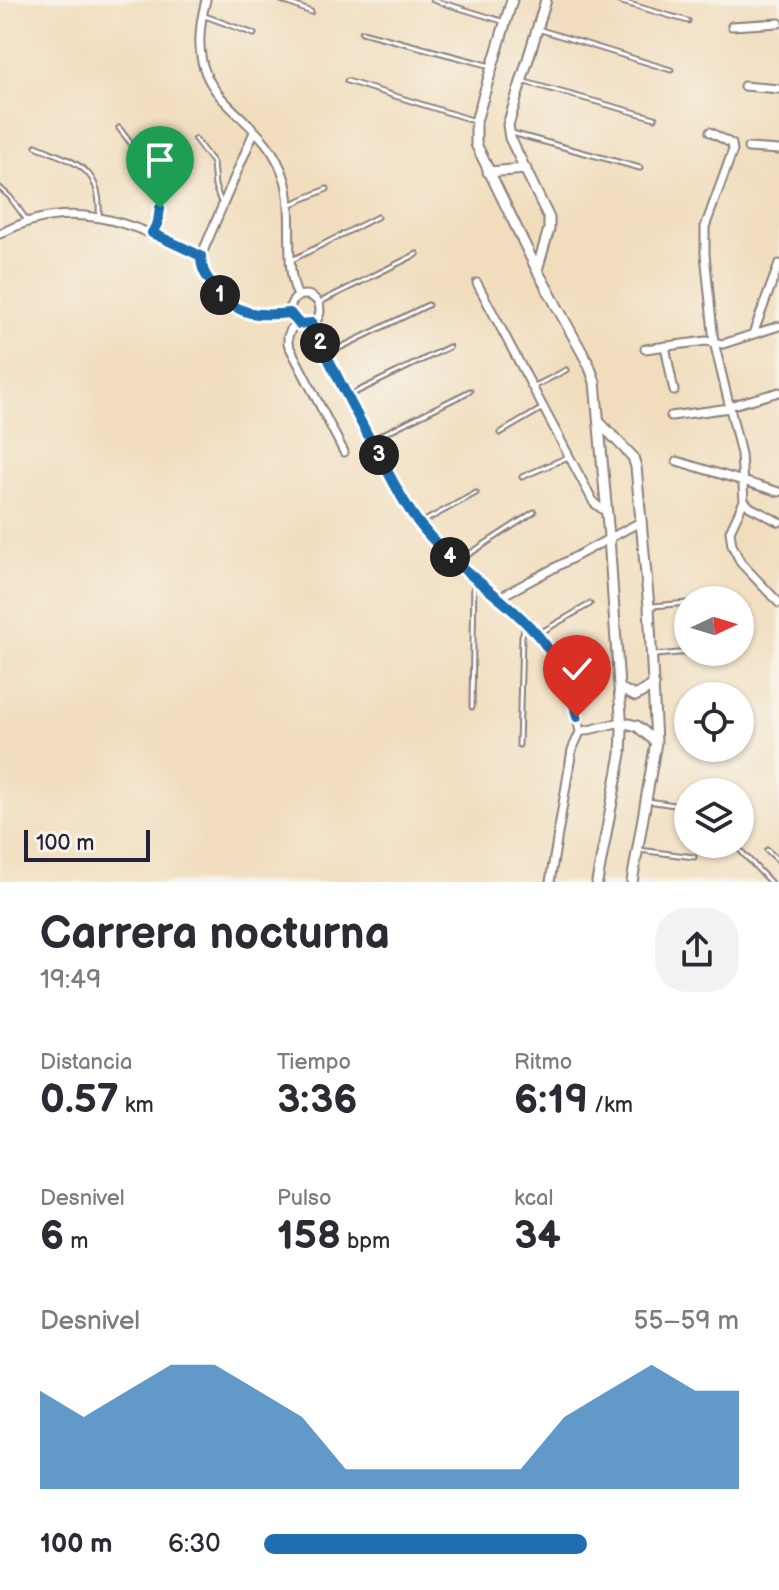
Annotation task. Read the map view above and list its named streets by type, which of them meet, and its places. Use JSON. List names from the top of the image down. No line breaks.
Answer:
{"scale_bar":"100 m","north":"right","page":{"pins":["1","2","3","4"],"scale":"100 m","heading":["Carrera nocturna","19:49"],"stats":[["Distancia","0.57 km"],["Tiempo","3:36"],["Ritmo","6:19 /km"],["Desnivel","6 m"],["Pulso","158 bpm"],["kcal","34"]],"chart":["Desnivel","55–59 m"],"list":[{"name":"100 m","note":"6:30"}]}}
